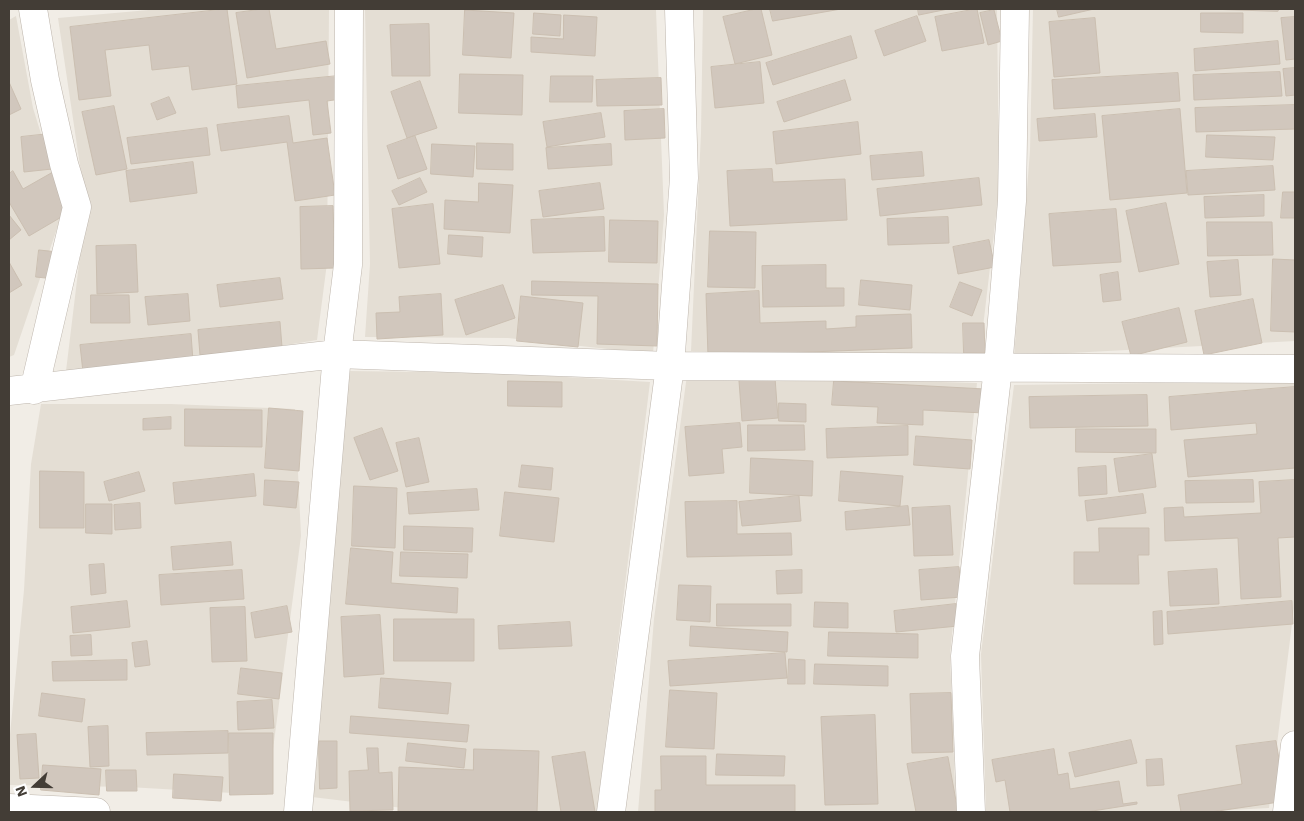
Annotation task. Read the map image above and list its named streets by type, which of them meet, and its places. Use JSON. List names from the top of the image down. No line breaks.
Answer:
{"north":"left"}
